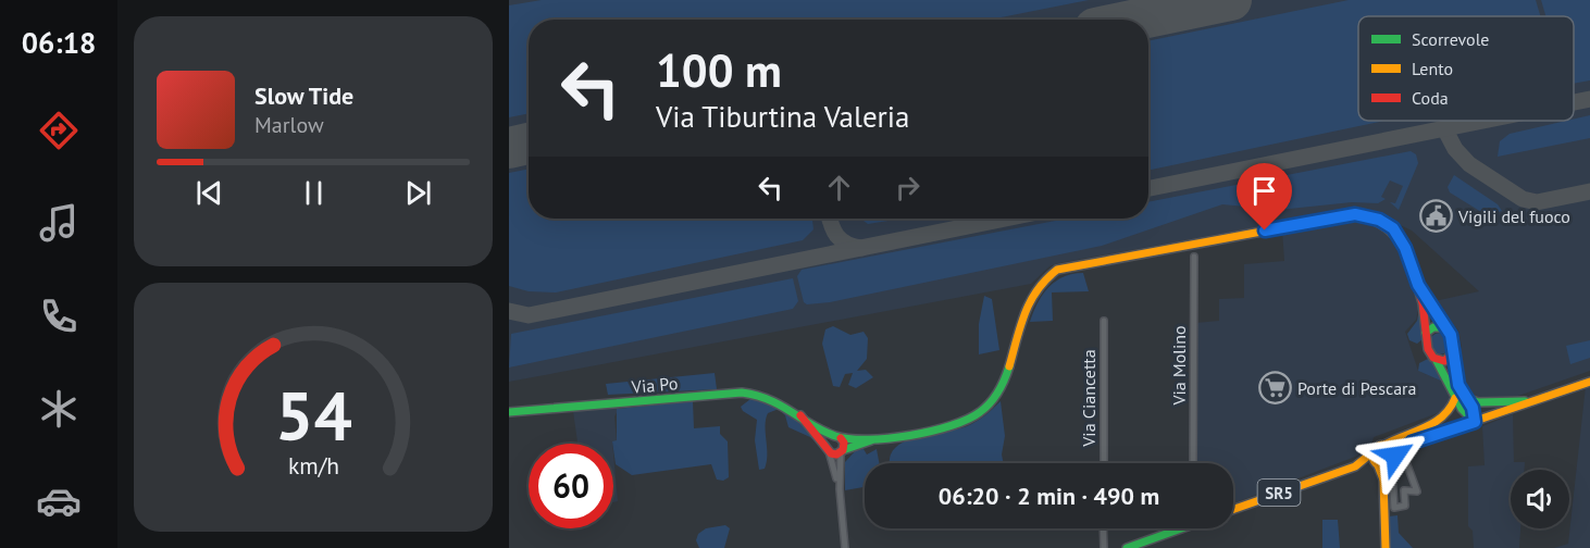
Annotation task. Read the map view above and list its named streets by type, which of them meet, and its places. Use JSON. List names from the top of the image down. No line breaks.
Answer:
{"streets":{"street":["Via Molino","Via Po","Via Ciancetta","SR5"]},"places":{"public building":["Vigili del fuoco"],"supermarket":["Porte di Pescara"]},"legend":["Scorrevole","Lento","Coda"],"page":{"tabs":"06:18","turn":["100 m","Via Tiburtina Valeria"],"song":["Slow Tide","Marlow"],"limit":"60","trip":"06:20 · 2 min · 490 m","gauge":["54","km/h"]}}
